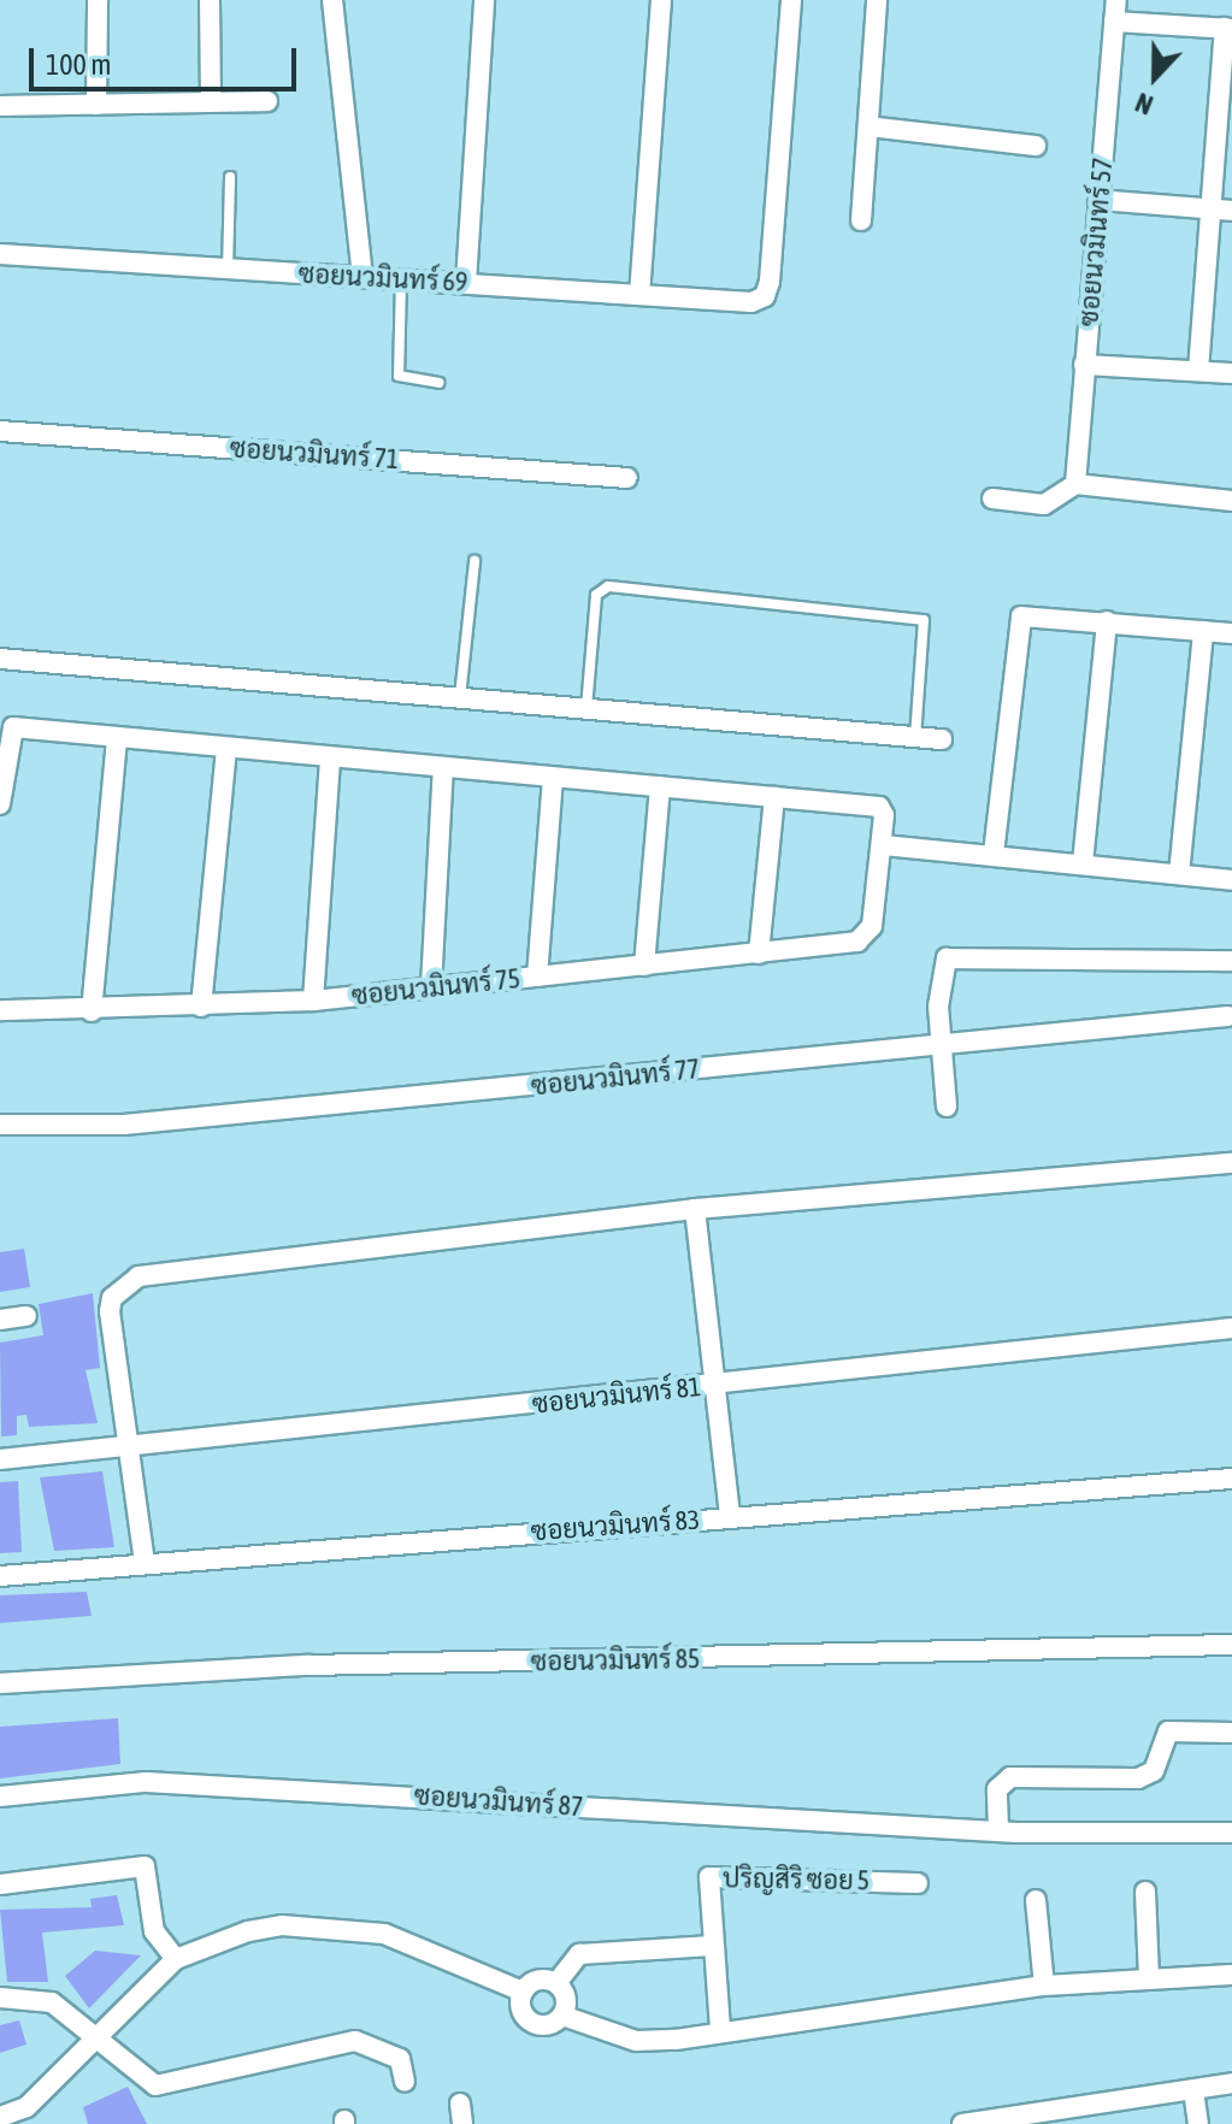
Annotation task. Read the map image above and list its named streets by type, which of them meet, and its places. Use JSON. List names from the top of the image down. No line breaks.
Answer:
{"streets":{"street":["ซอยนวมินทร์ 57","ซอยนวมินทร์ 69","ซอยนวมินทร์ 71","ซอยนวมินทร์ 75","ซอยนวมินทร์ 77","ซอยนวมินทร์ 81","ซอยนวมินทร์ 83","ซอยนวมินทร์ 85","ซอยนวมินทร์ 87","ปริญสิริ ซอย 5"]},"scale_bar":"100 m","north":"bottom"}
